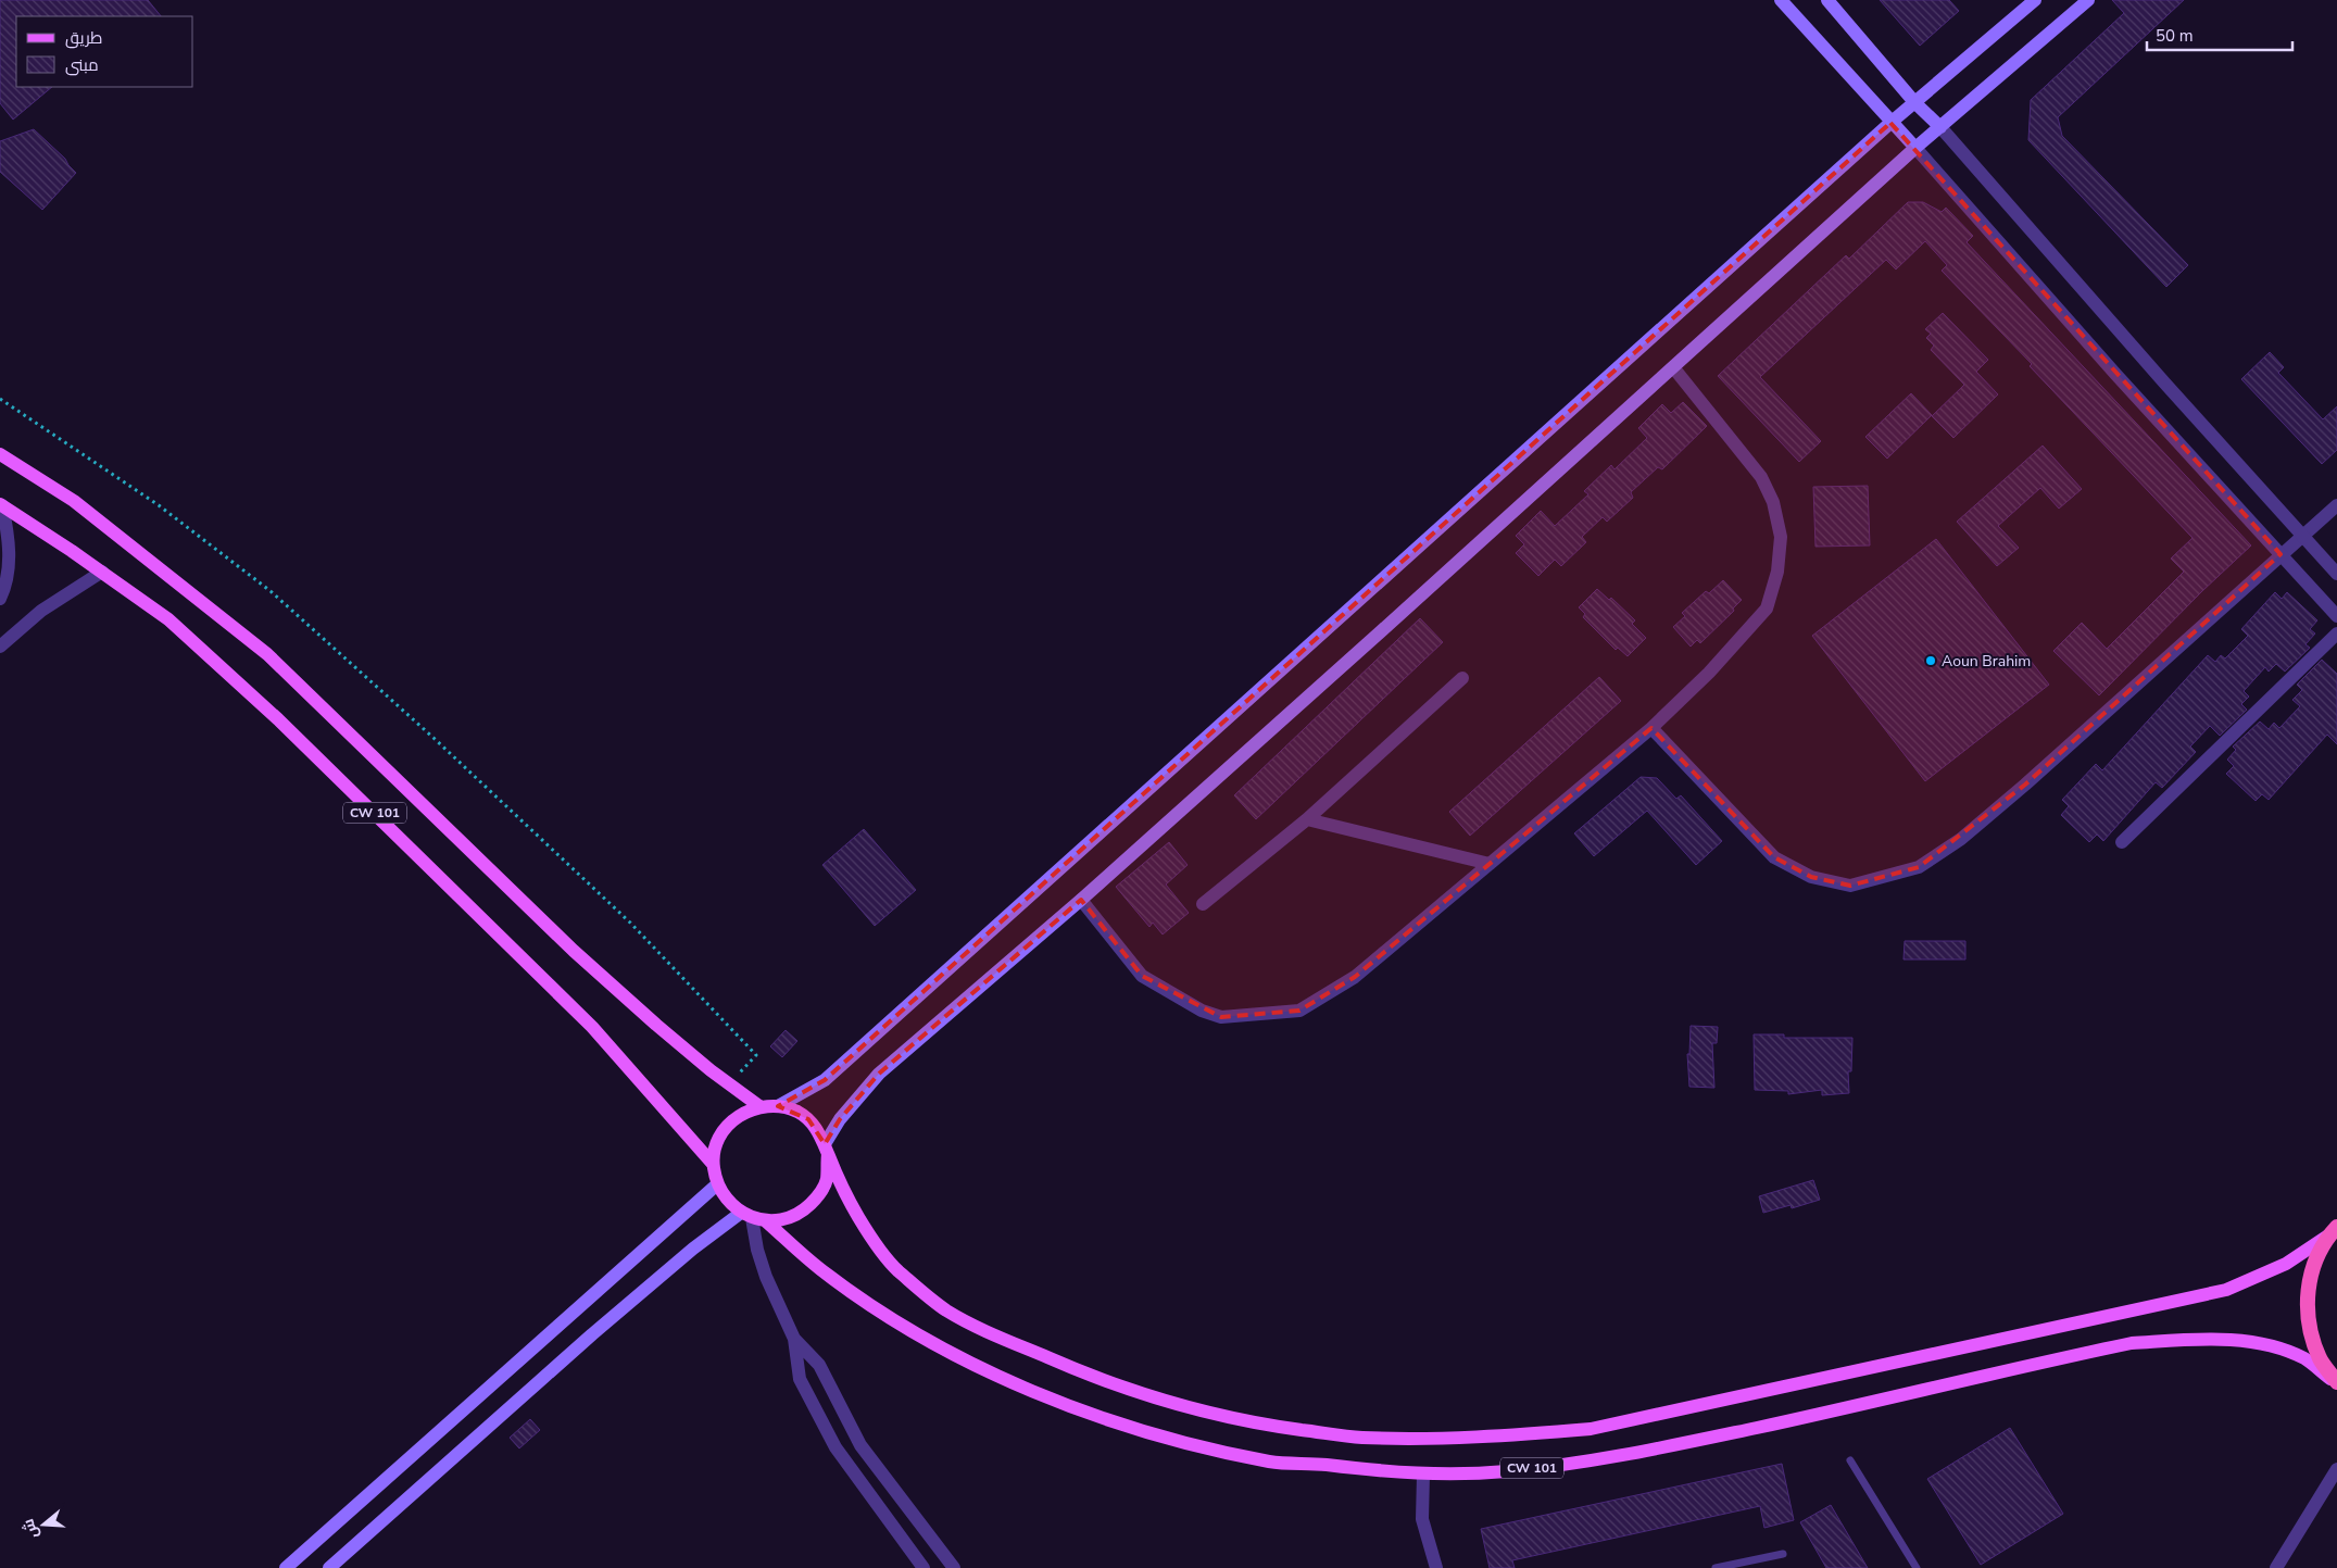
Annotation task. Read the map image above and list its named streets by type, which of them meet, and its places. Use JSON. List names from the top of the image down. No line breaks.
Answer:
{"streets":{"main road":["CW 101"]},"places":["Aoun Brahim"],"legend":["طريق","مبنى"],"scale_bar":"50 m","north":"left"}
